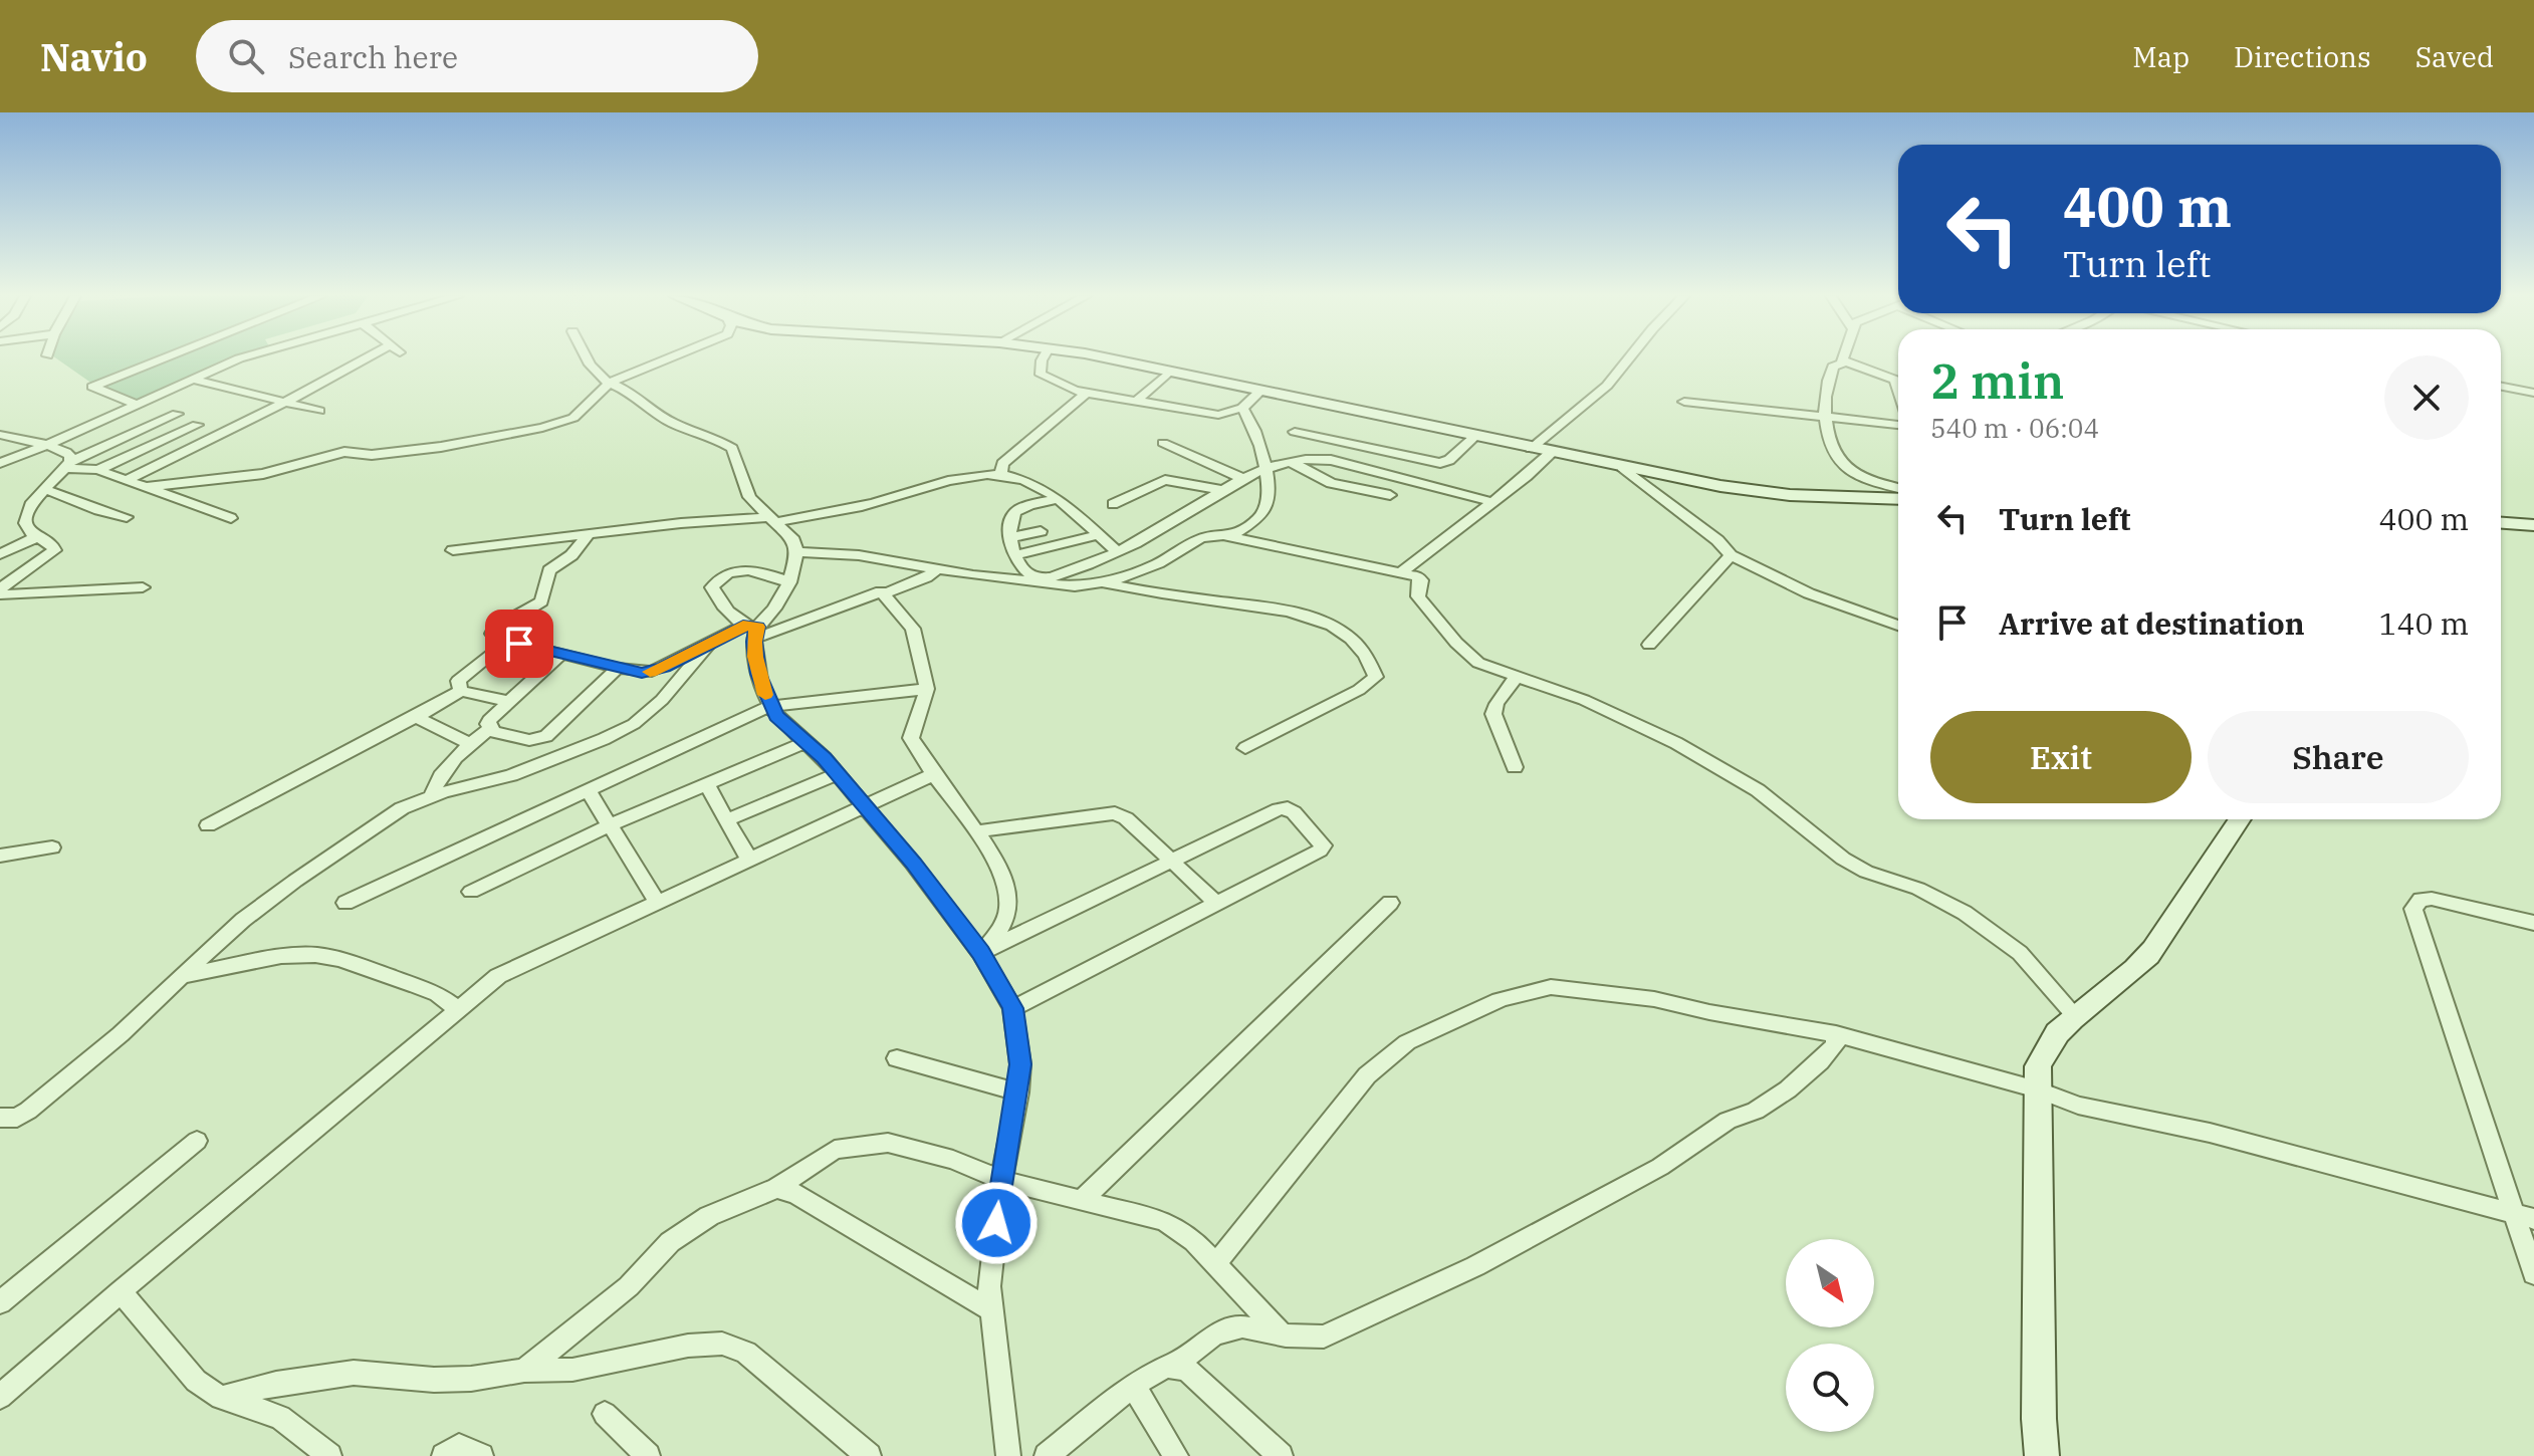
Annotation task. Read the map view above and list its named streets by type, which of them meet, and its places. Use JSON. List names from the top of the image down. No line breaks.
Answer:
{"north":"bottom right","page":{"header":"Navio","search":"Search here","nav":["Map","Directions","Saved"],"turn":["400 m","Turn left"],"heading":["2 min","540 m · 06:04"],"list":[{"name":"Turn left","value":"400 m"},{"name":"Arrive at destination","value":"140 m"}],"buttons":["Exit","Share"]}}
